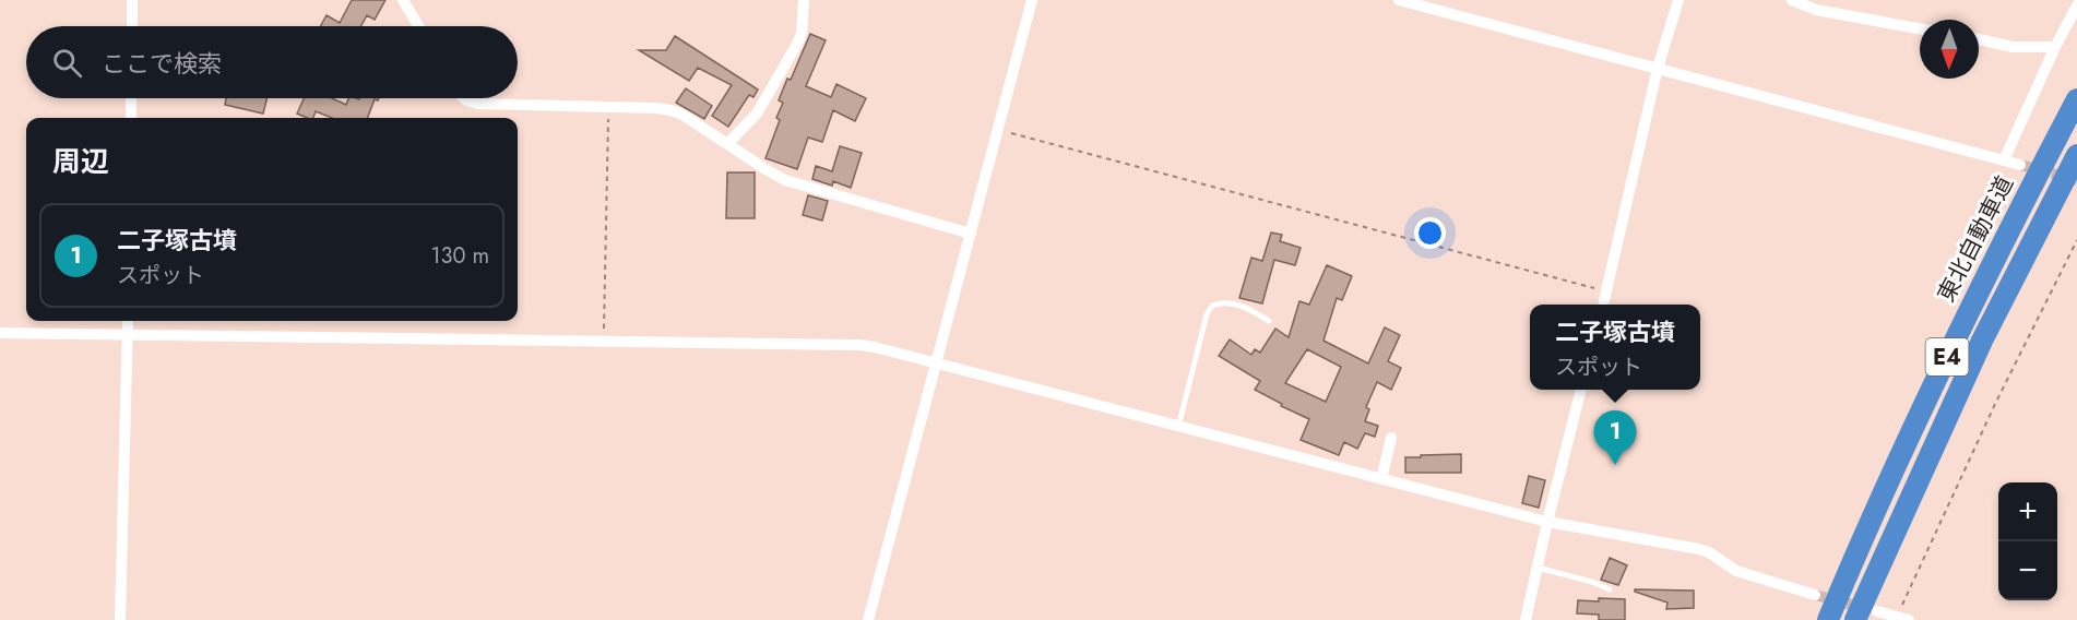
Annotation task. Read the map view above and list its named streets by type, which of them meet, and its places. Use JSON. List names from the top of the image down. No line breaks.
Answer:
{"streets":{"highway":["東北自動車道","E4"]},"north":"bottom","page":{"search":"ここで検索","heading":"周辺","list":[{"mark":"1","name":"二子塚古墳","note":"スポット","value":"130 m"}],"popup":["二子塚古墳","スポット"],"pins":"1","map_buttons":["+","−"]}}
